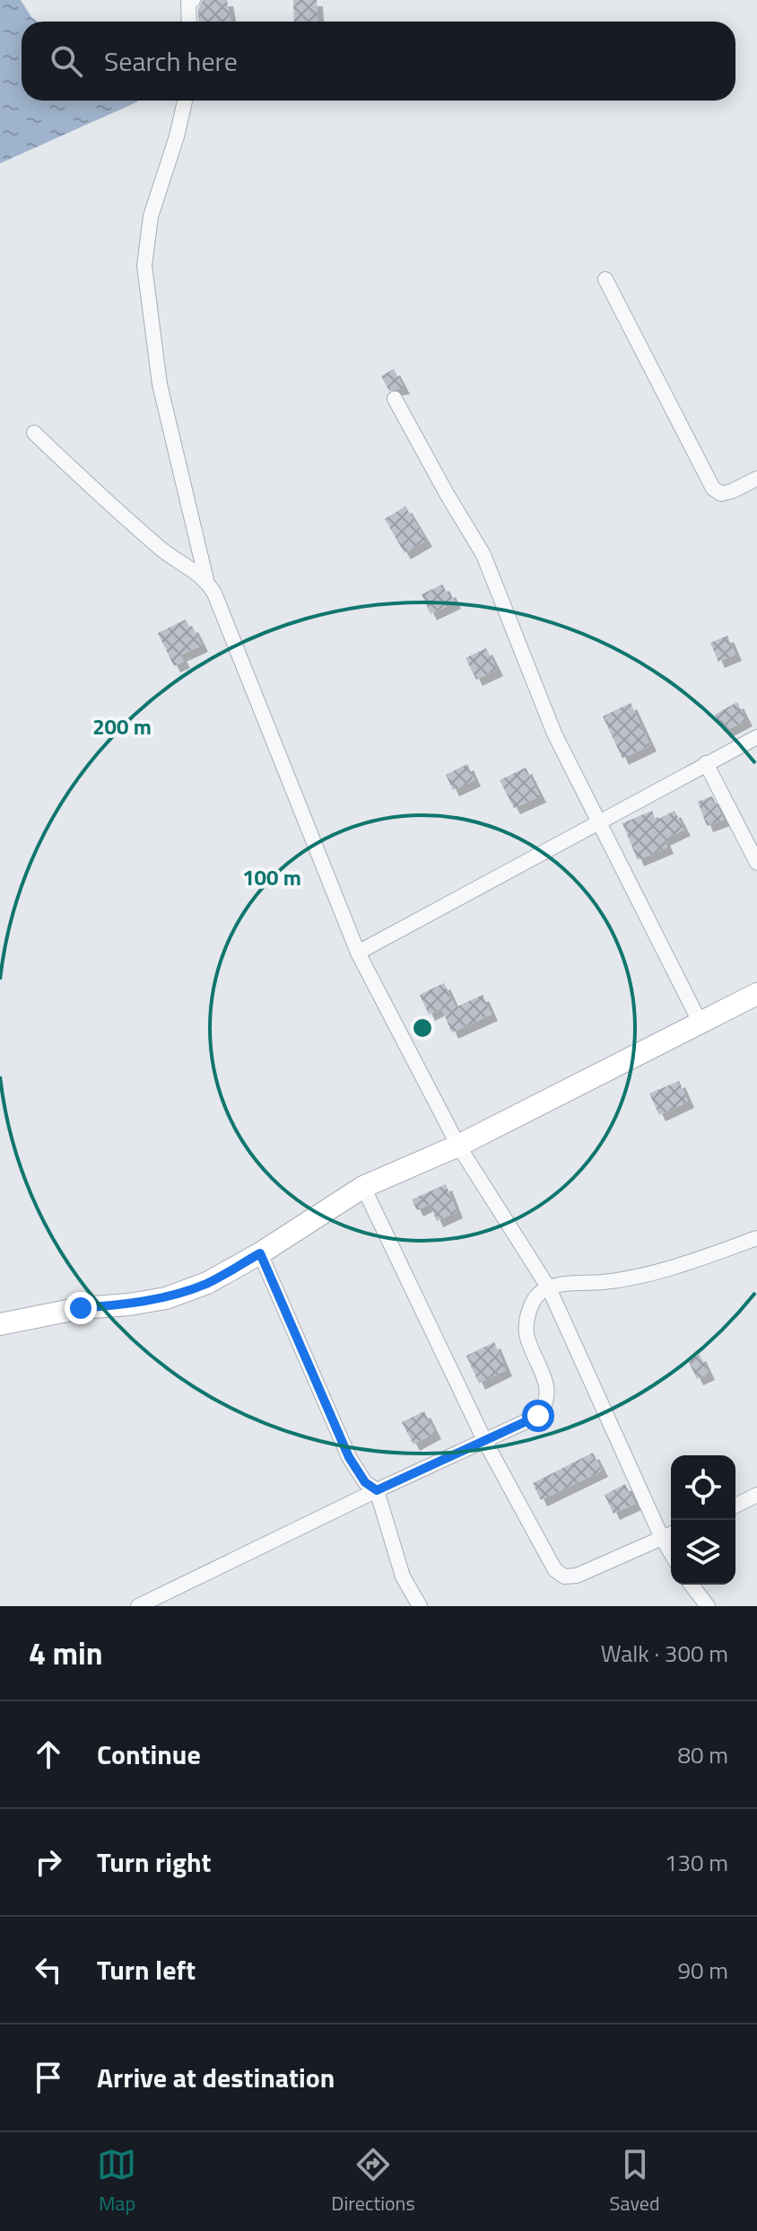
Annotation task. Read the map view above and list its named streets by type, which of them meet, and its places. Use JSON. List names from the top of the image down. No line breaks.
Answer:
{"page":{"search":"Search here","heading":["4 min","Walk · 300 m"],"list":[["Continue","80 m"],["Turn right","130 m"],["Turn left","90 m"],"Arrive at destination"],"nav":["Map","Directions","Saved"]},"rings":["200 m","100 m"]}
